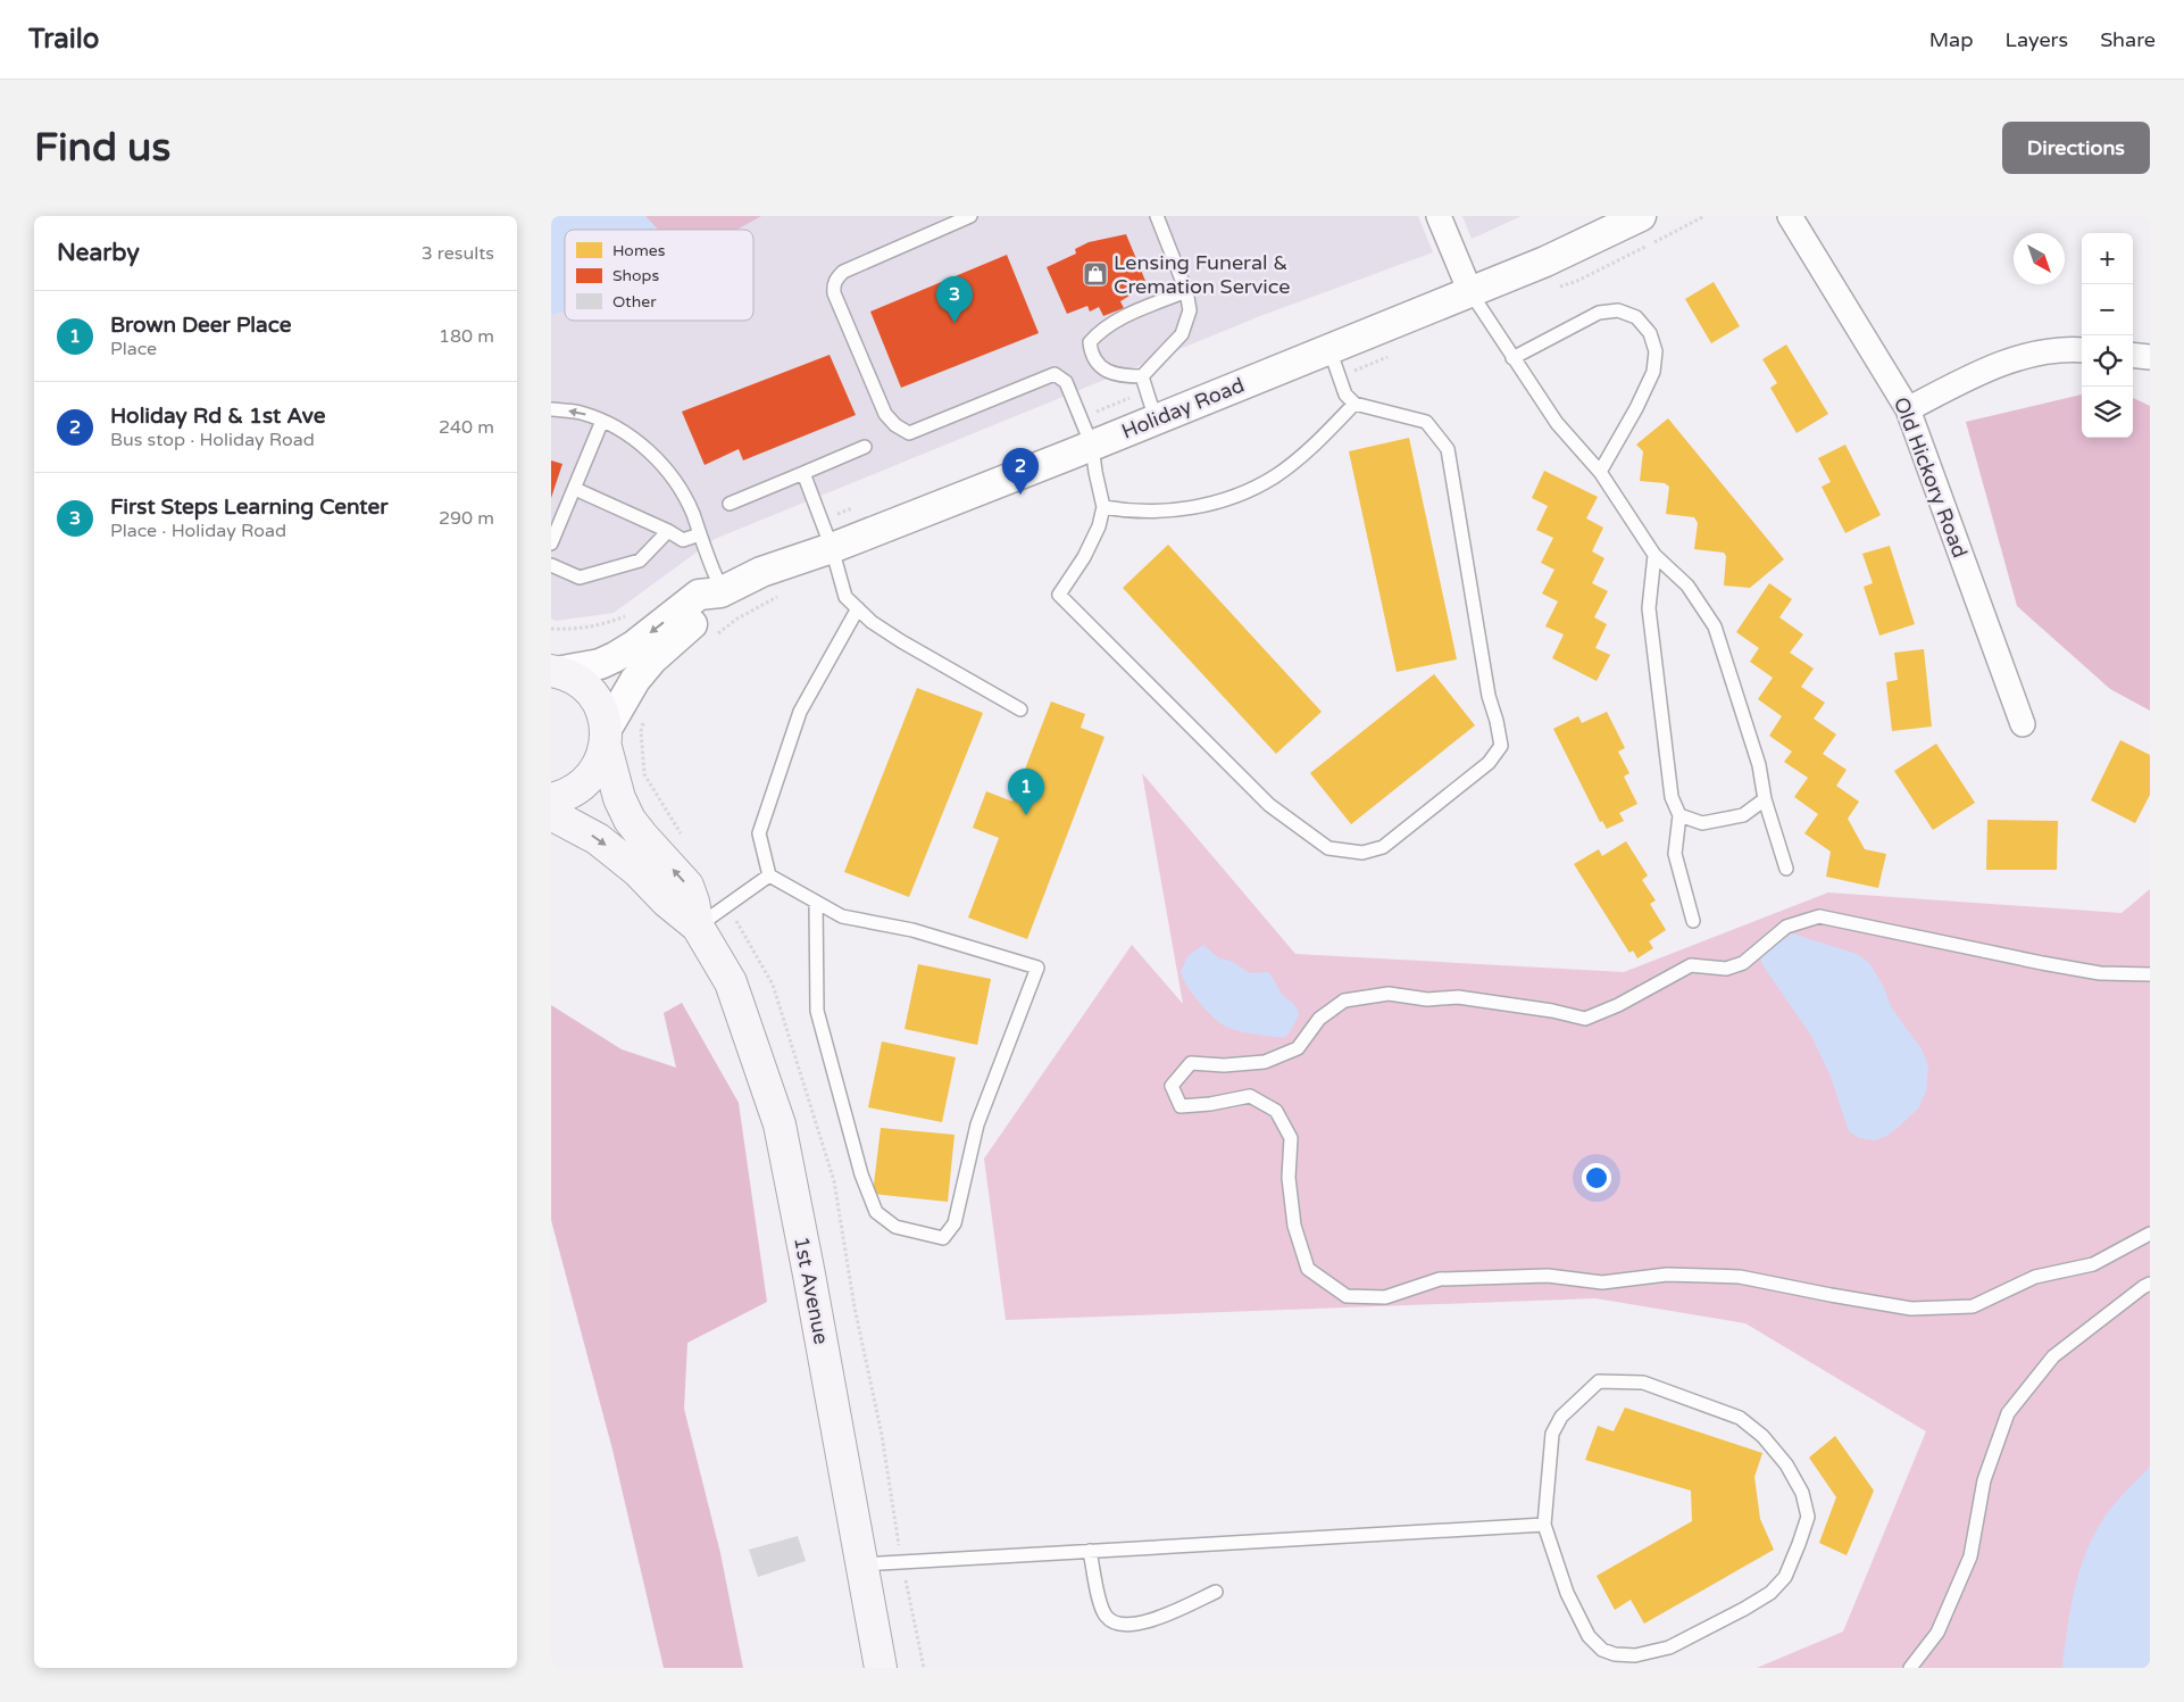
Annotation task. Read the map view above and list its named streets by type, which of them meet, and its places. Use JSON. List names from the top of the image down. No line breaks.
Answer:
{"streets":{"main road":["1st Avenue"],"street":["Holiday Road","Old Hickory Road"]},"crossings":[["Holiday Road","1st Avenue"]],"places":{"shop":["Lensing Funeral & Cremation Service"]},"legend":["Homes","Shops","Other"],"north":"bottom right","page":{"header":"Trailo","nav":["Map","Layers","Share"],"buttons":"Directions","title":"Find us","heading":["Nearby","3 results"],"map_buttons":["+","−"],"pins":["3","2","1"],"list":[{"mark":"1","name":"Brown Deer Place","note":"Place","value":"180 m"},{"mark":"2","name":"Holiday Rd & 1st Ave","note":"Bus stop · Holiday Road","value":"240 m"},{"mark":"3","name":"First Steps Learning Center","note":"Place · Holiday Road","value":"290 m"}]}}
